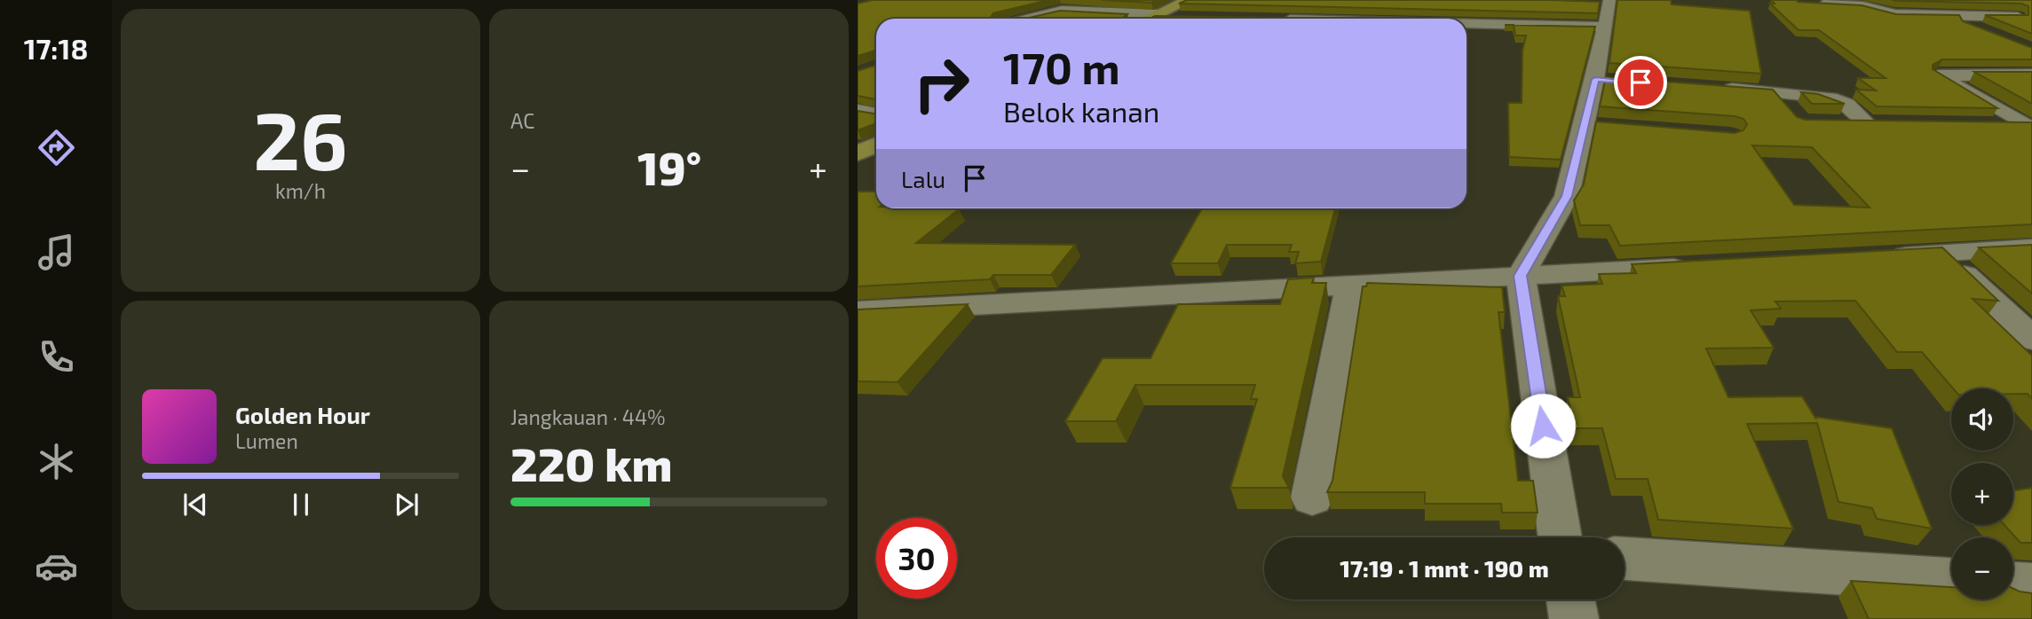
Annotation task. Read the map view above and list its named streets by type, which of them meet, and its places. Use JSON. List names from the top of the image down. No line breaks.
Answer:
{"page":{"tabs":"17:18","tile":[["26","km/h"],"AC",["Jangkauan · 44%","220 km"]],"turn":["170 m","Belok kanan"],"heat":["−","19°","+"],"then":"Lalu","map_buttons":["+","−"],"song":["Golden Hour","Lumen"],"limit":"30","trip":"17:19 · 1 mnt · 190 m"}}
